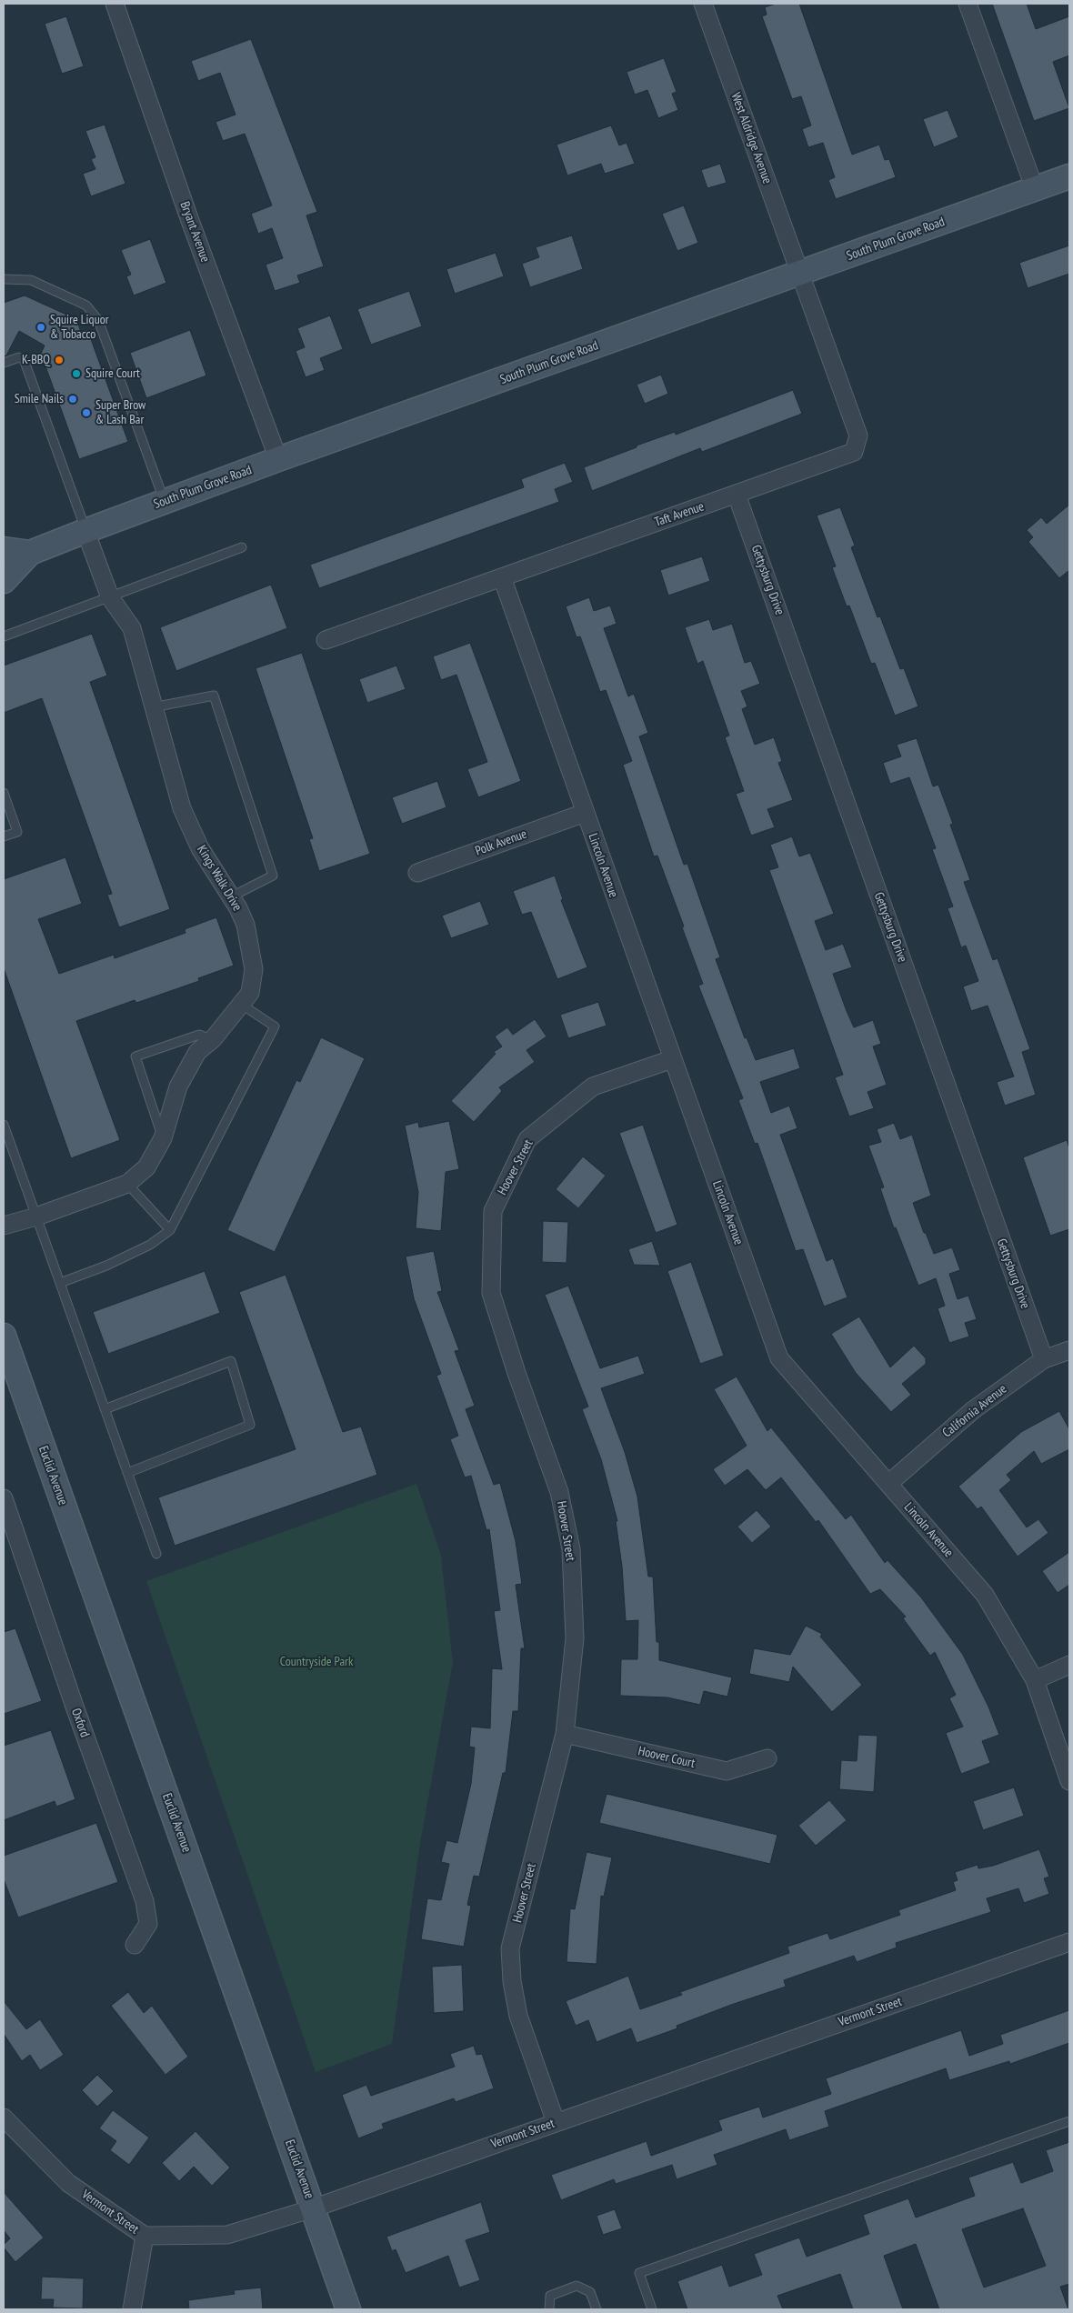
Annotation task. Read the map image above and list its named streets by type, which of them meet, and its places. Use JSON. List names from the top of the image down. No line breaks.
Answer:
{"streets":{"main road":["South Plum Grove Road","Euclid Avenue"],"street":["West Aldridge Avenue","Bryant Avenue","Taft Avenue","Gettysburg Drive","Polk Avenue","Lincoln Avenue","Kings Walk Drive","Hoover Street","California Avenue","Oxford","Hoover Court","Vermont Street"]},"crossings":[["West Aldridge Avenue","South Plum Grove Road"],["West Aldridge Avenue","Taft Avenue"],["Bryant Avenue","South Plum Grove Road"],["South Plum Grove Road","Taft Avenue"],["South Plum Grove Road","Kings Walk Drive"],["Taft Avenue","Gettysburg Drive"],["Taft Avenue","Lincoln Avenue"],["Gettysburg Drive","California Avenue"],["Polk Avenue","Lincoln Avenue"],["Lincoln Avenue","Hoover Street"],["Lincoln Avenue","California Avenue"],["Hoover Street","Hoover Court"],["Hoover Street","Vermont Street"],["Euclid Avenue","Vermont Street"]],"parks":["Countryside Park"],"places":["Squire Liquor & Tobacco","K-BBQ","Squire Court","Smile Nails","Super Brow & Lash Bar"]}
